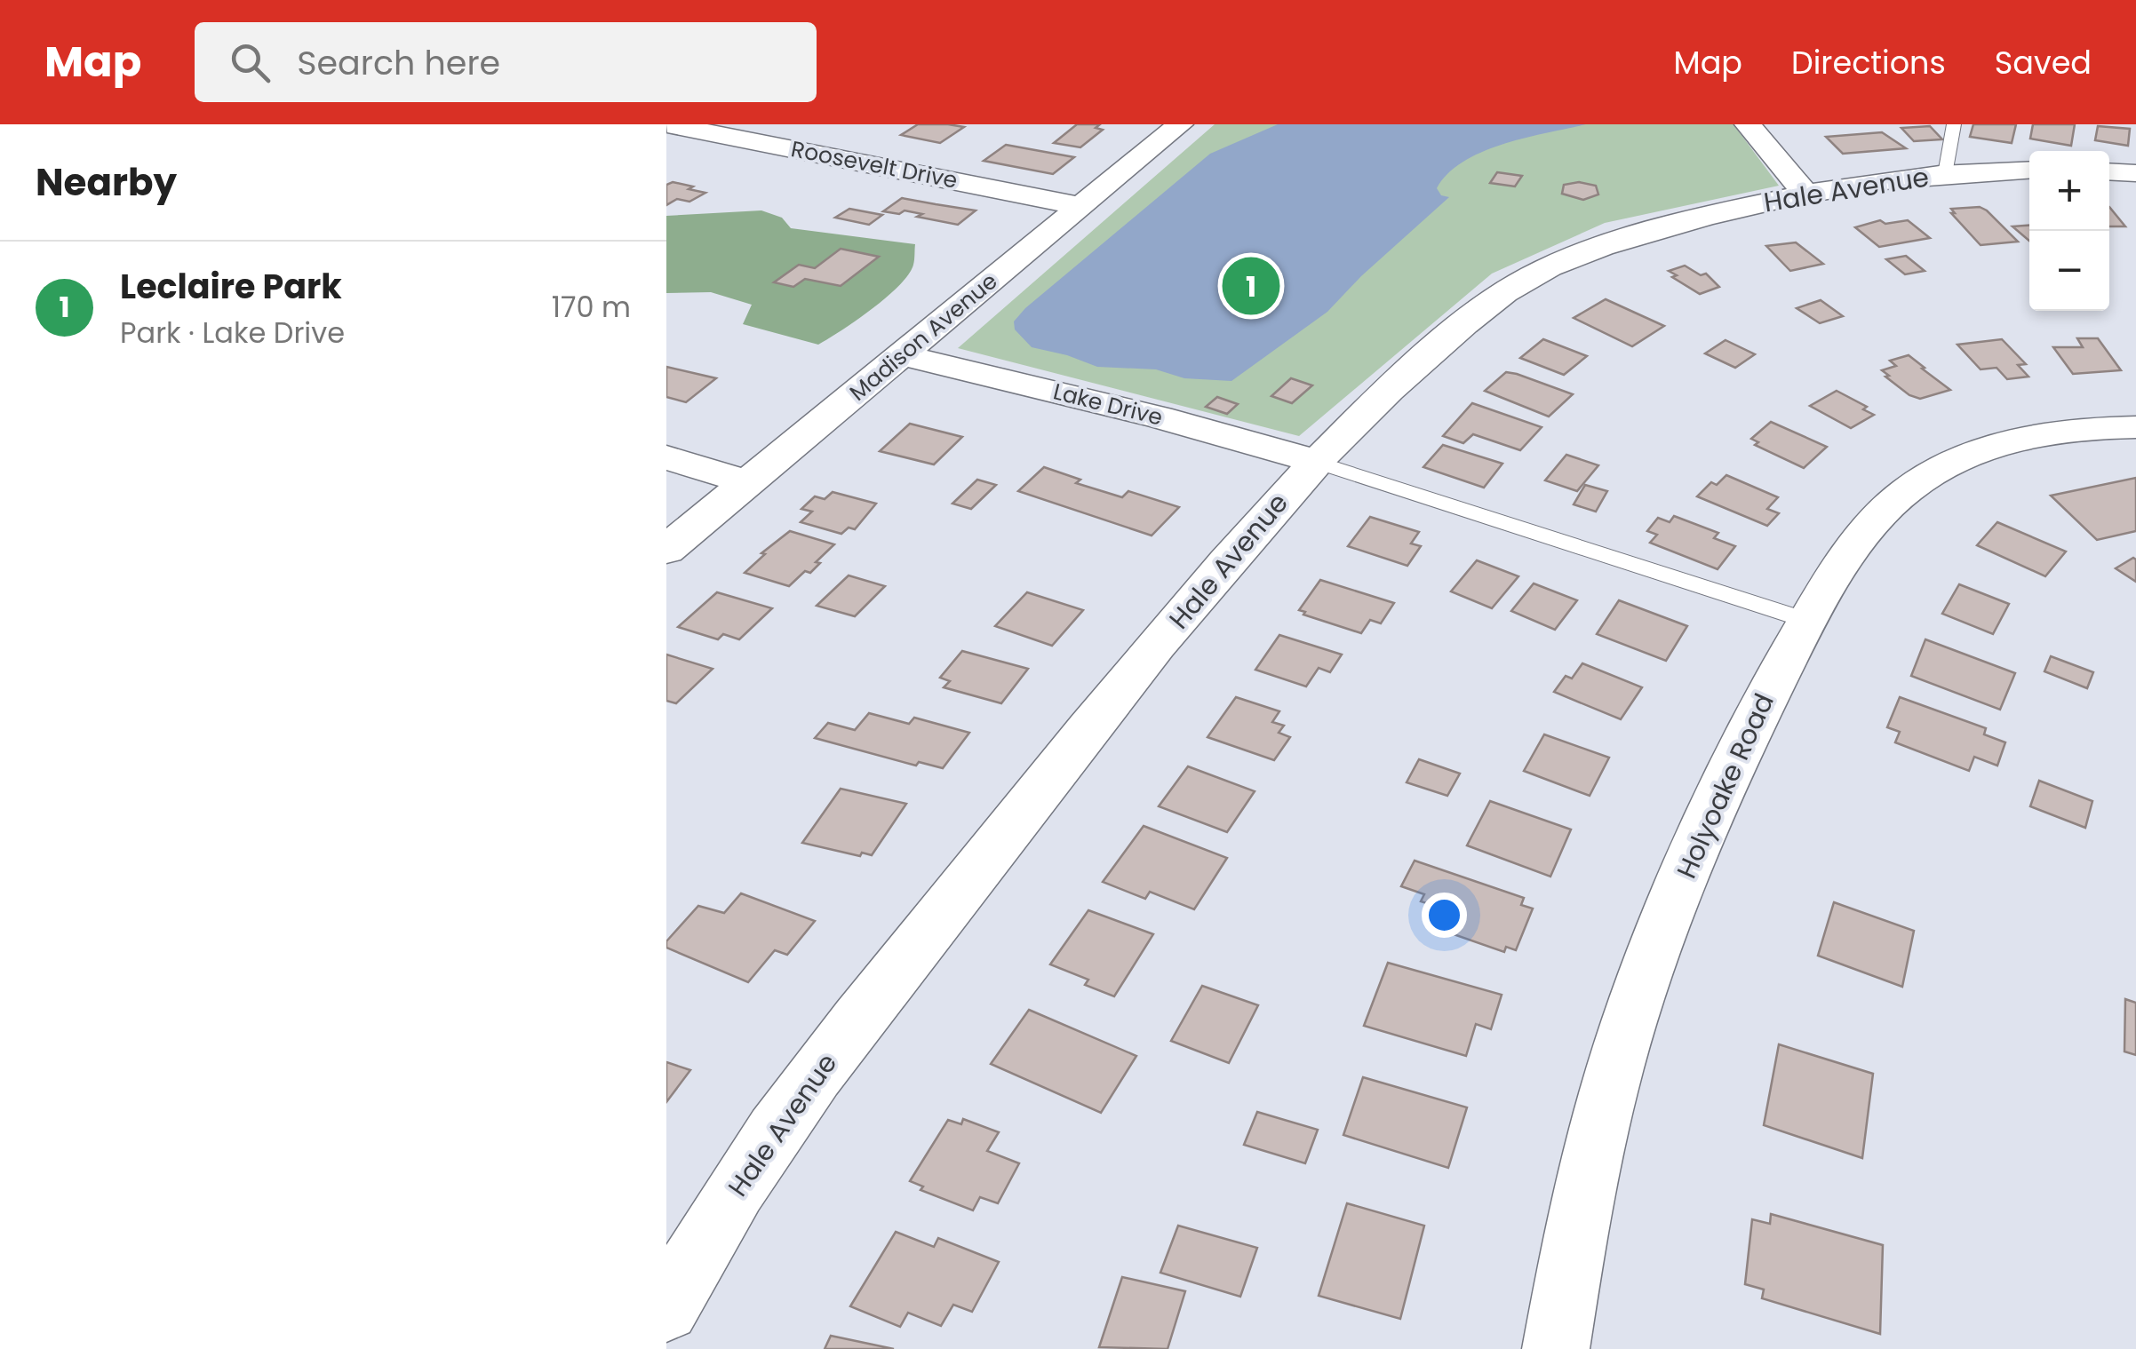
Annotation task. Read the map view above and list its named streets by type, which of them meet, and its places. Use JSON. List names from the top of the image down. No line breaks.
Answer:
{"streets":{"street":["Roosevelt Drive","Hale Avenue","Madison Avenue","Lake Drive","Holyoake Road"]},"crossings":[["Roosevelt Drive","Madison Avenue"],["Hale Avenue","Lake Drive"],["Madison Avenue","Lake Drive"]],"page":{"header":"Map","search":"Search here","nav":["Map","Directions","Saved"],"heading":"Nearby","map_buttons":["+","−"],"list":[{"mark":"1","name":"Leclaire Park","note":"Park · Lake Drive","value":"170 m"}],"pins":"1"}}
